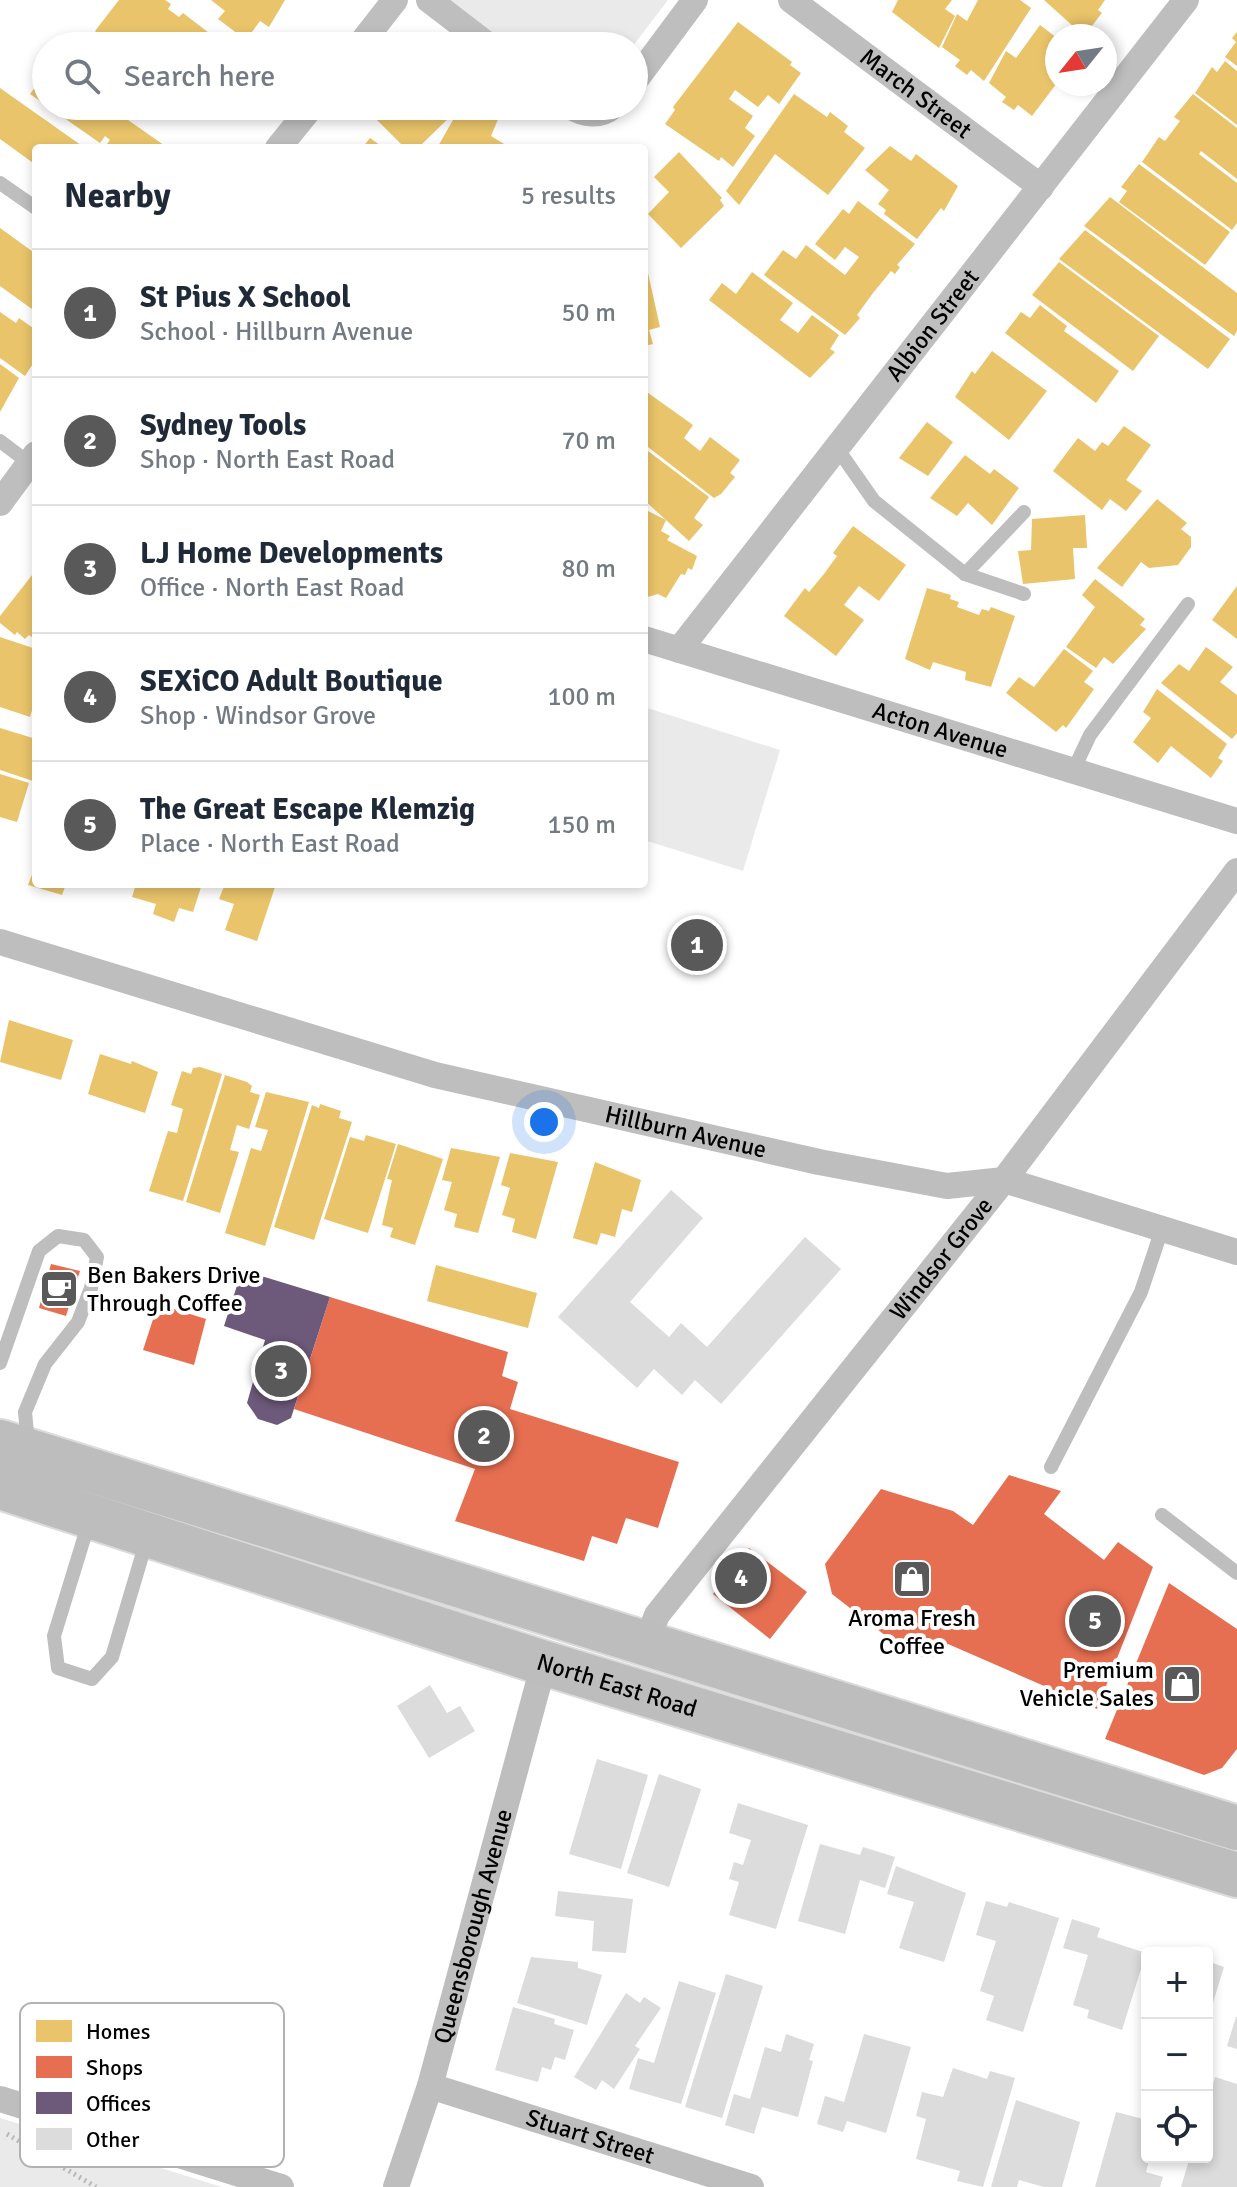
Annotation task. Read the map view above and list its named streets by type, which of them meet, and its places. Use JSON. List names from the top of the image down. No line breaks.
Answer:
{"streets":{"highway":["North East Road"],"street":["March Street","Albion Street","Acton Avenue","Hillburn Avenue","Windsor Grove","Queensborough Avenue","Stuart Street"]},"crossings":[["March Street","Albion Street"],["Albion Street","Acton Avenue"],["Hillburn Avenue","Windsor Grove"],["Windsor Grove","North East Road"],["North East Road","Queensborough Avenue"],["Queensborough Avenue","Stuart Street"]],"places":{"cafe":["Ben Bakers Drive Through Coffee"],"shop":["Aroma Fresh Coffee","Premium Vehicle Sales"]},"legend":["Homes","Shops","Offices","Other"],"north":"bottom left","page":{"search":"Search here","heading":["Nearby","5 results"],"list":[{"mark":"1","name":"St Pius X School","note":"School · Hillburn Avenue","value":"50 m"},{"mark":"2","name":"Sydney Tools","note":"Shop · North East Road","value":"70 m"},{"mark":"3","name":"LJ Home Developments","note":"Office · North East Road","value":"80 m"},{"mark":"4","name":"SEXiCO Adult Boutique","note":"Shop · Windsor Grove","value":"100 m"},{"mark":"5","name":"The Great Escape Klemzig","note":"Place · North East Road","value":"150 m"}],"pins":["1","3","2","4","5"],"map_buttons":["+","−"]}}
